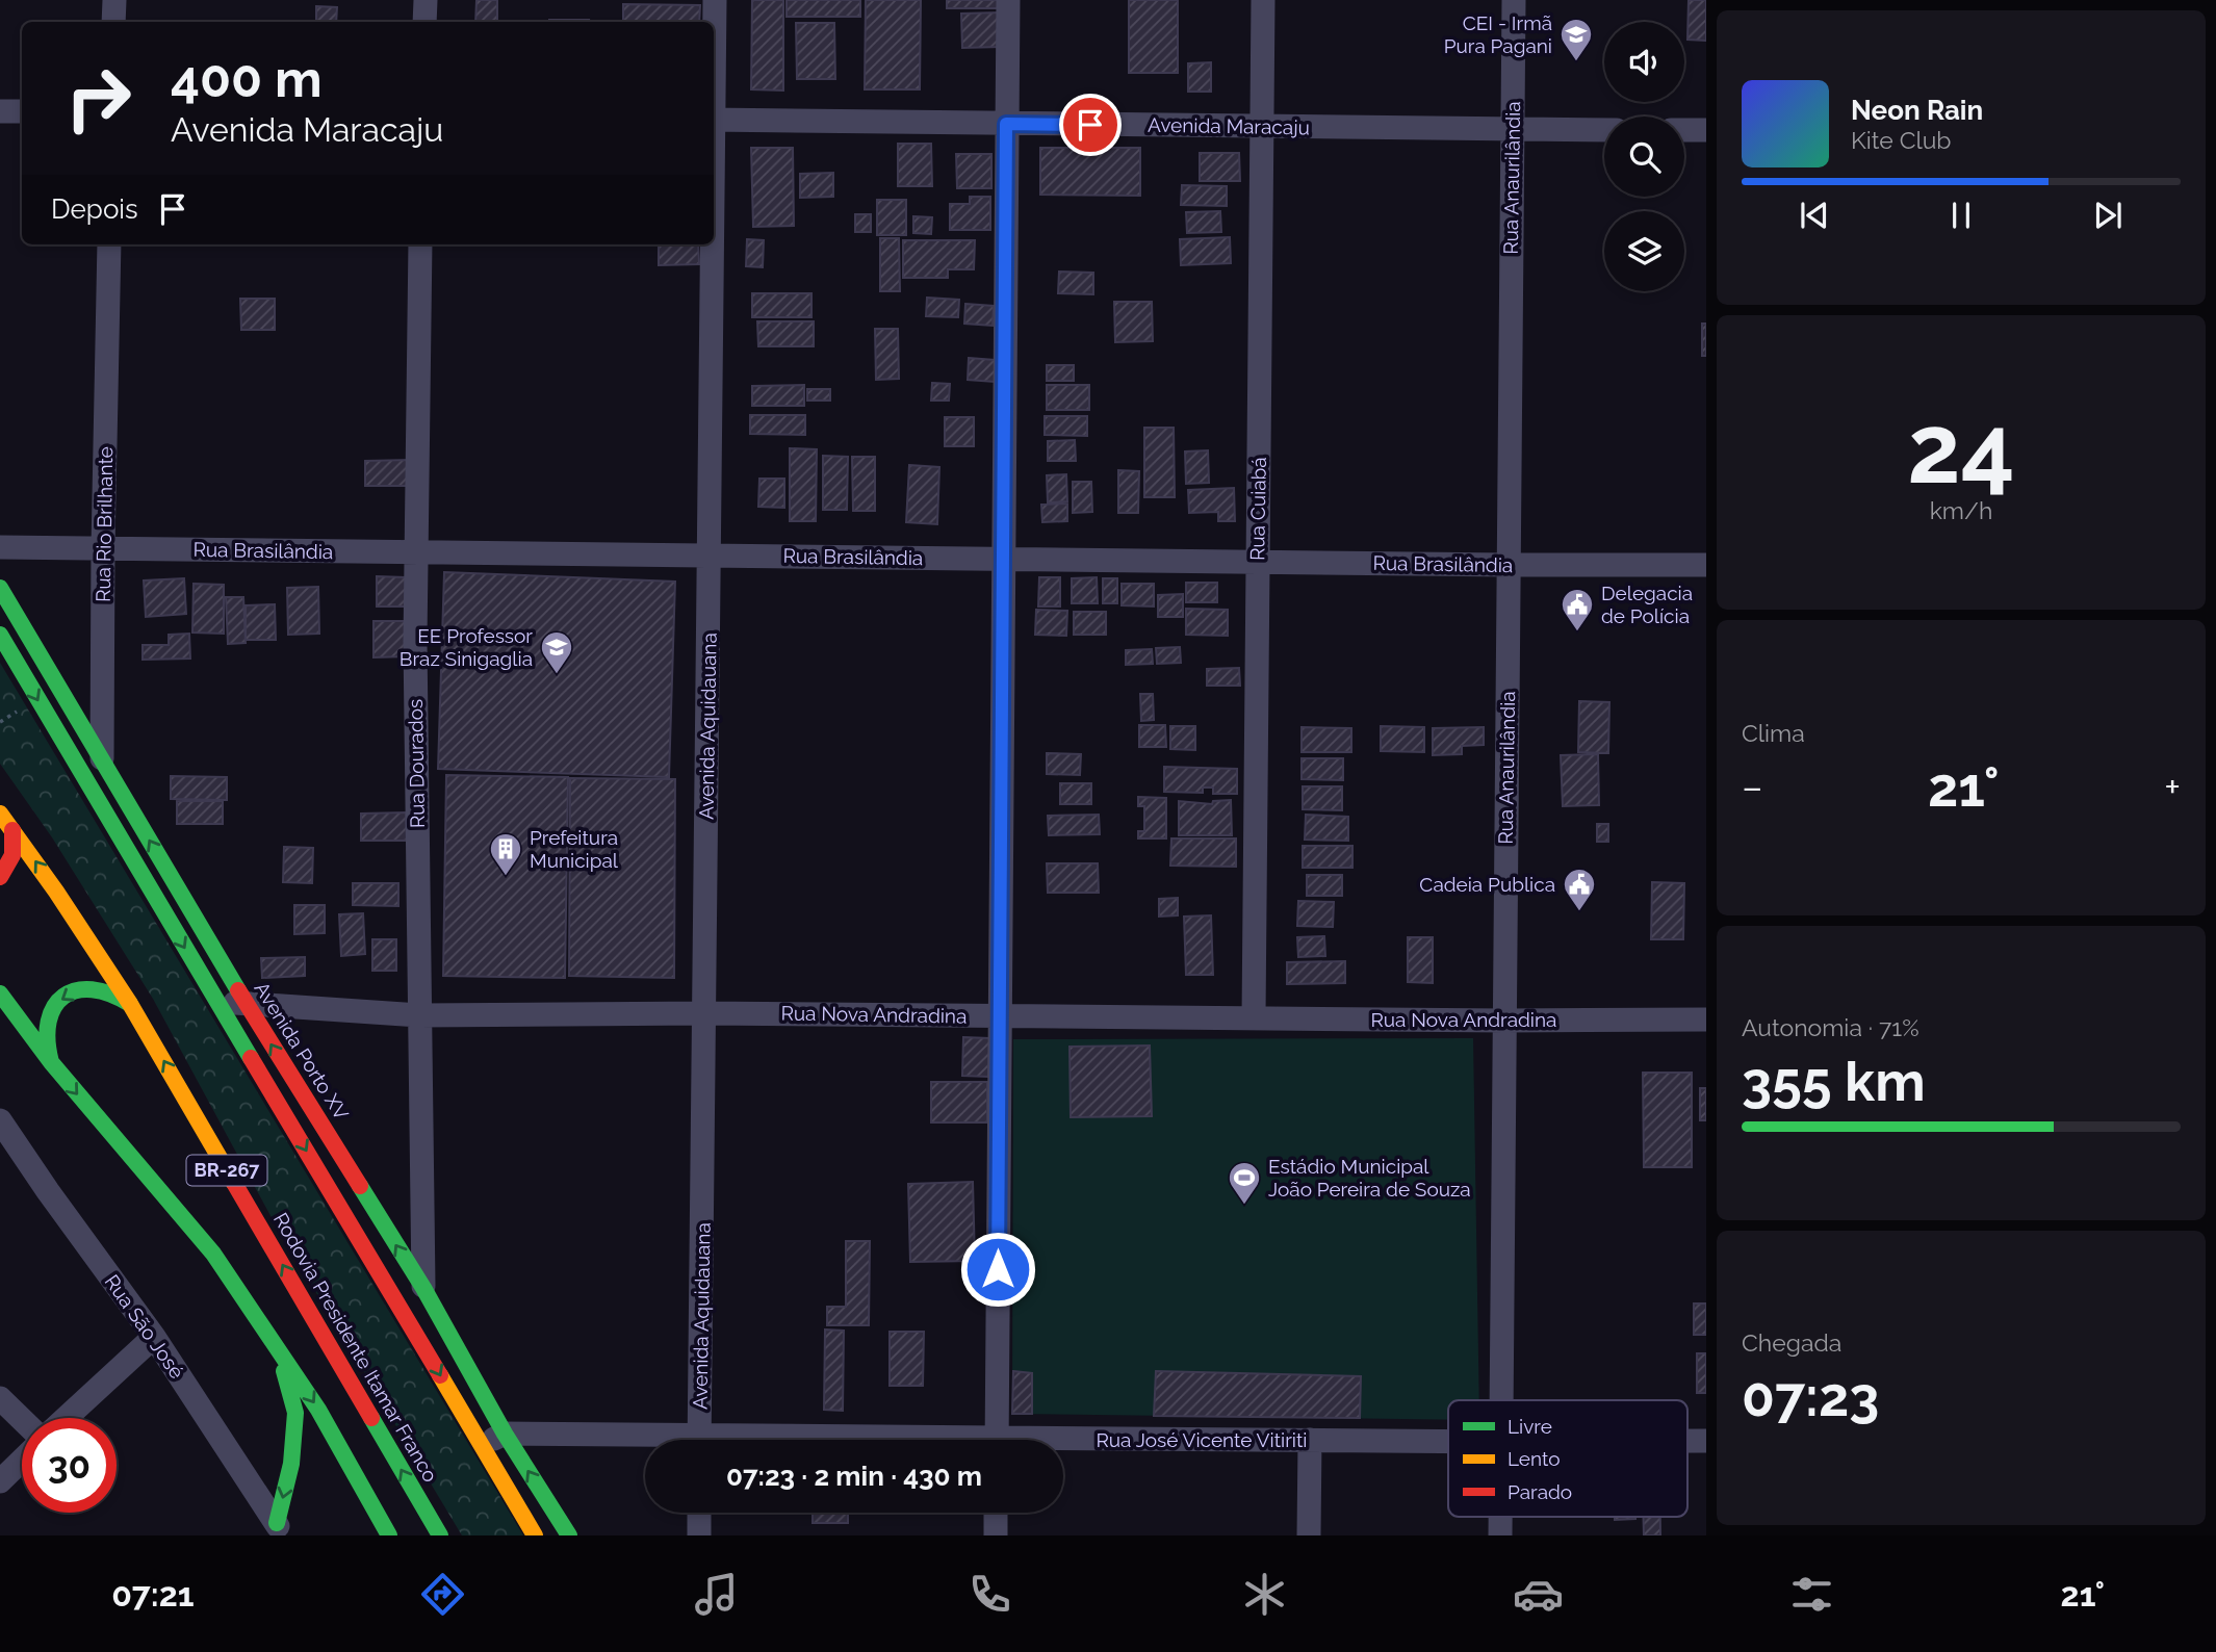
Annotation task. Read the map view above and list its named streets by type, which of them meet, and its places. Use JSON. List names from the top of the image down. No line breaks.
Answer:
{"streets":{"main road":["Avenida Porto XV","BR-267","Rodovia Presidente Itamar Franco"],"street":["Avenida Maracaju","Rua Anaurilândia","Rua Cuiabá","Rua Rio Brilhante","Rua Brasilândia","Avenida Aquidauana","Rua Dourados","Rua Nova Andradina","Rua São José","Rua José Vicente Vitiriti"]},"crossings":[["Avenida Maracaju","Rua Anaurilândia"],["Avenida Maracaju","Rua Cuiabá"],["Rua Anaurilândia","Rua Brasilândia"],["Rua Anaurilândia","Rua Nova Andradina"],["Rua Cuiabá","Rua Brasilândia"],["Rua Cuiabá","Rua Nova Andradina"],["Rua Rio Brilhante","Rua Brasilândia"],["Rua Rio Brilhante","Avenida Porto XV"],["Rua Brasilândia","Avenida Aquidauana"],["Rua Brasilândia","Rua Dourados"],["Avenida Aquidauana","Rua Nova Andradina"],["Rua Dourados","Rua Nova Andradina"],["Rua Dourados","Avenida Porto XV"],["Rua Nova Andradina","Avenida Porto XV"],["Avenida Porto XV","Rua José Vicente Vitiriti"]],"places":{"school or university":["CEI - Irmã Pura Pagani","EE Professor Braz Sinigaglia"],"public building":["Delegacia de Polícia","Cadeia Publica"],"building":["Prefeitura Municipal"],"sports":["Estádio Municipal João Pereira de Souza"]},"legend":["Livre","Lento","Parado"],"page":{"turn":["400 m","Avenida Maracaju"],"song":["Neon Rain","Kite Club"],"then":"Depois","tile":[["24","km/h"],"Clima",["Autonomia · 71%","355 km"],["Chegada","07:23"]],"heat":["−","21°","+"],"limit":"30","trip":"07:23 · 2 min · 430 m","tabs":["07:21","21°"]}}
